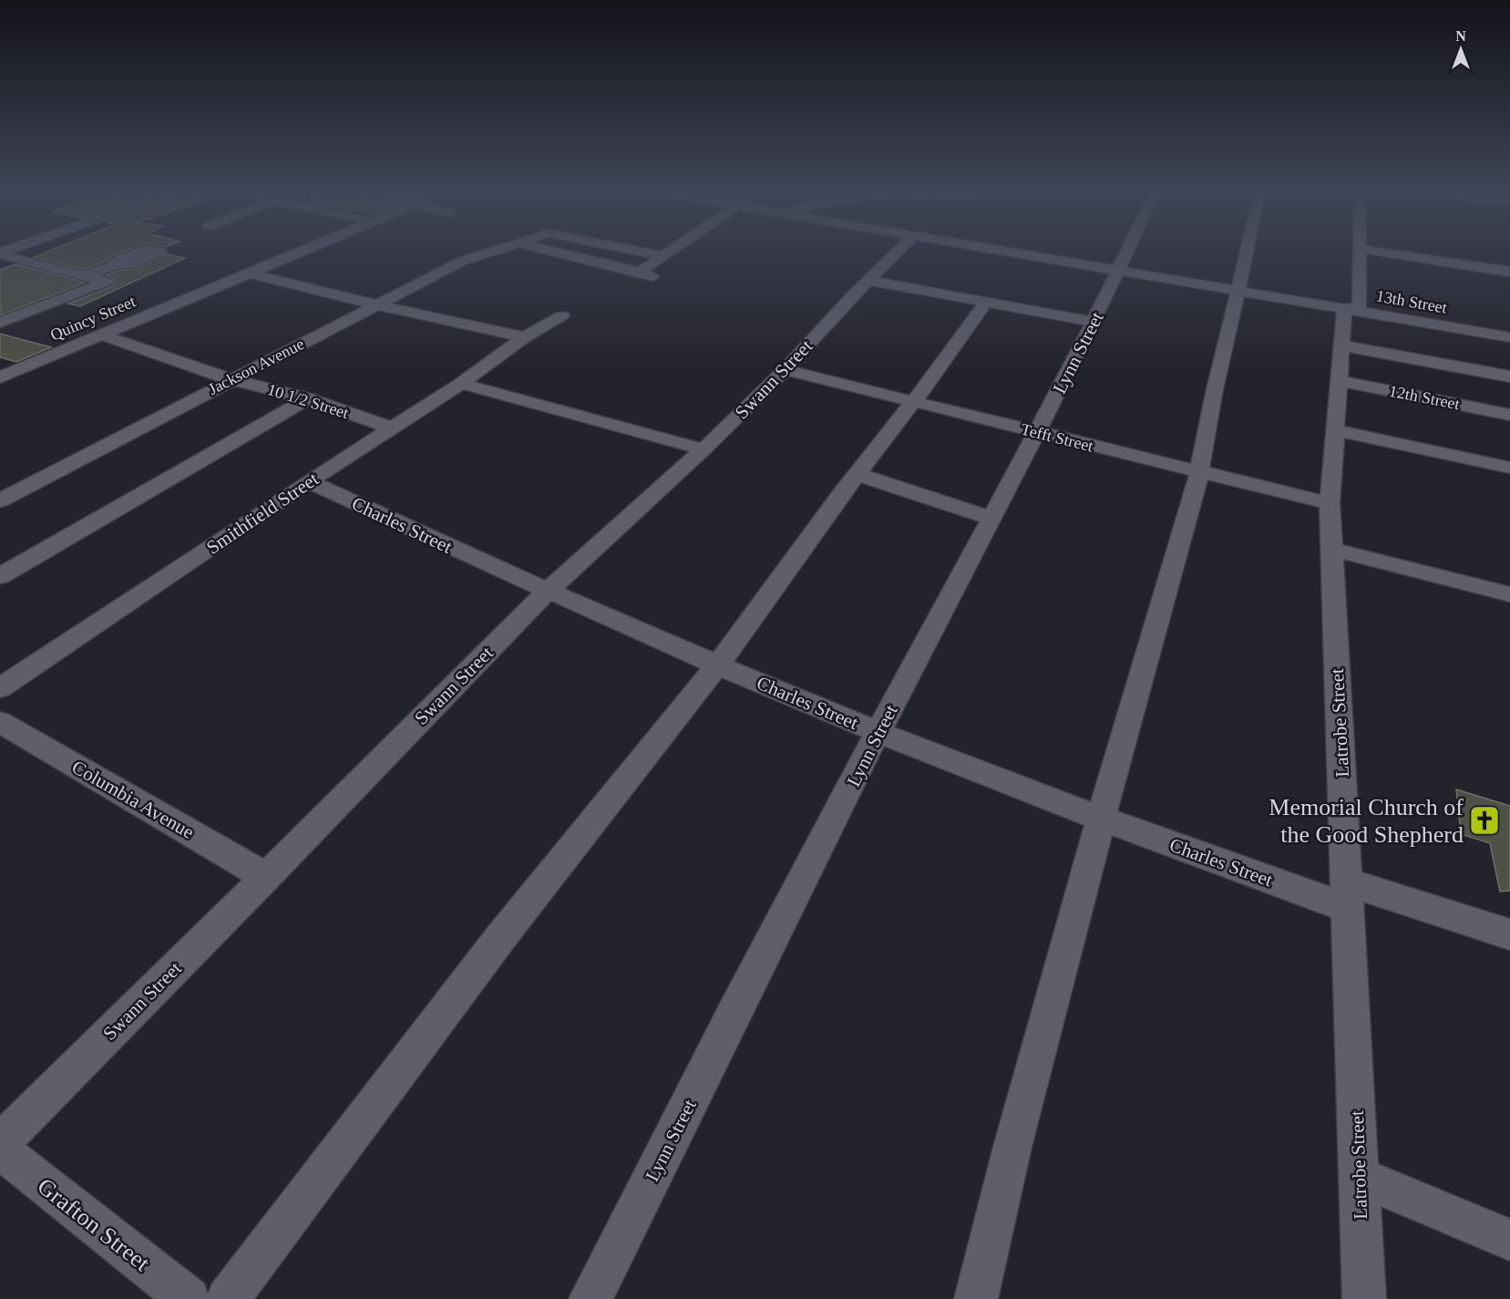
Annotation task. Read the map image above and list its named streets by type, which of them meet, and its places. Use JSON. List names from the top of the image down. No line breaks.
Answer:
{"streets":{"street":["13th Street","Quincy Street","Lynn Street","Jackson Avenue","Swann Street","12th Street","10 1/2 Street","Tefft Street","Smithfield Street","Charles Street","Latrobe Street","Columbia Avenue","Grafton Street"]},"crossings":[["13th Street","Lynn Street"],["13th Street","Latrobe Street"],["Quincy Street","10 1/2 Street"],["Lynn Street","Tefft Street"],["Lynn Street","Charles Street"],["Jackson Avenue","10 1/2 Street"],["Swann Street","Tefft Street"],["Swann Street","Charles Street"],["Swann Street","Columbia Avenue"],["12th Street","Latrobe Street"],["10 1/2 Street","Smithfield Street"],["Tefft Street","Latrobe Street"],["Smithfield Street","Charles Street"],["Charles Street","Latrobe Street"]],"places":{"church":["Memorial Church of the Good Shepherd"]},"north":"top"}
